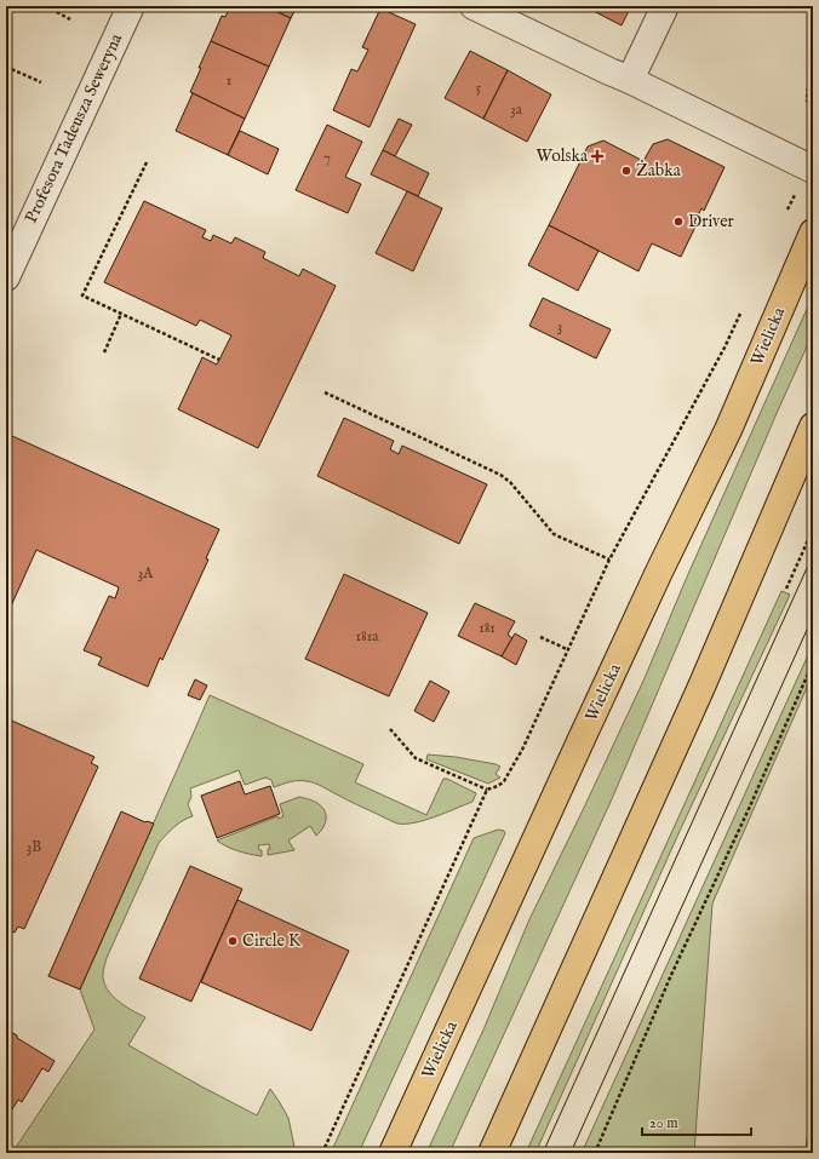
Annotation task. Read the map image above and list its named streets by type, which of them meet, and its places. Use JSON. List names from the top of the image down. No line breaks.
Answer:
{"streets":{"main road":["Wielicka"],"street":["Profesora Tadeusza Seweryna"]},"places":{"health":["Wolska"],"other":["Żabka","Driver","Circle K"]},"house_numbers":["1","5","3a","7","3","3A","181","181a","3B"],"scale_bar":"20 m"}
